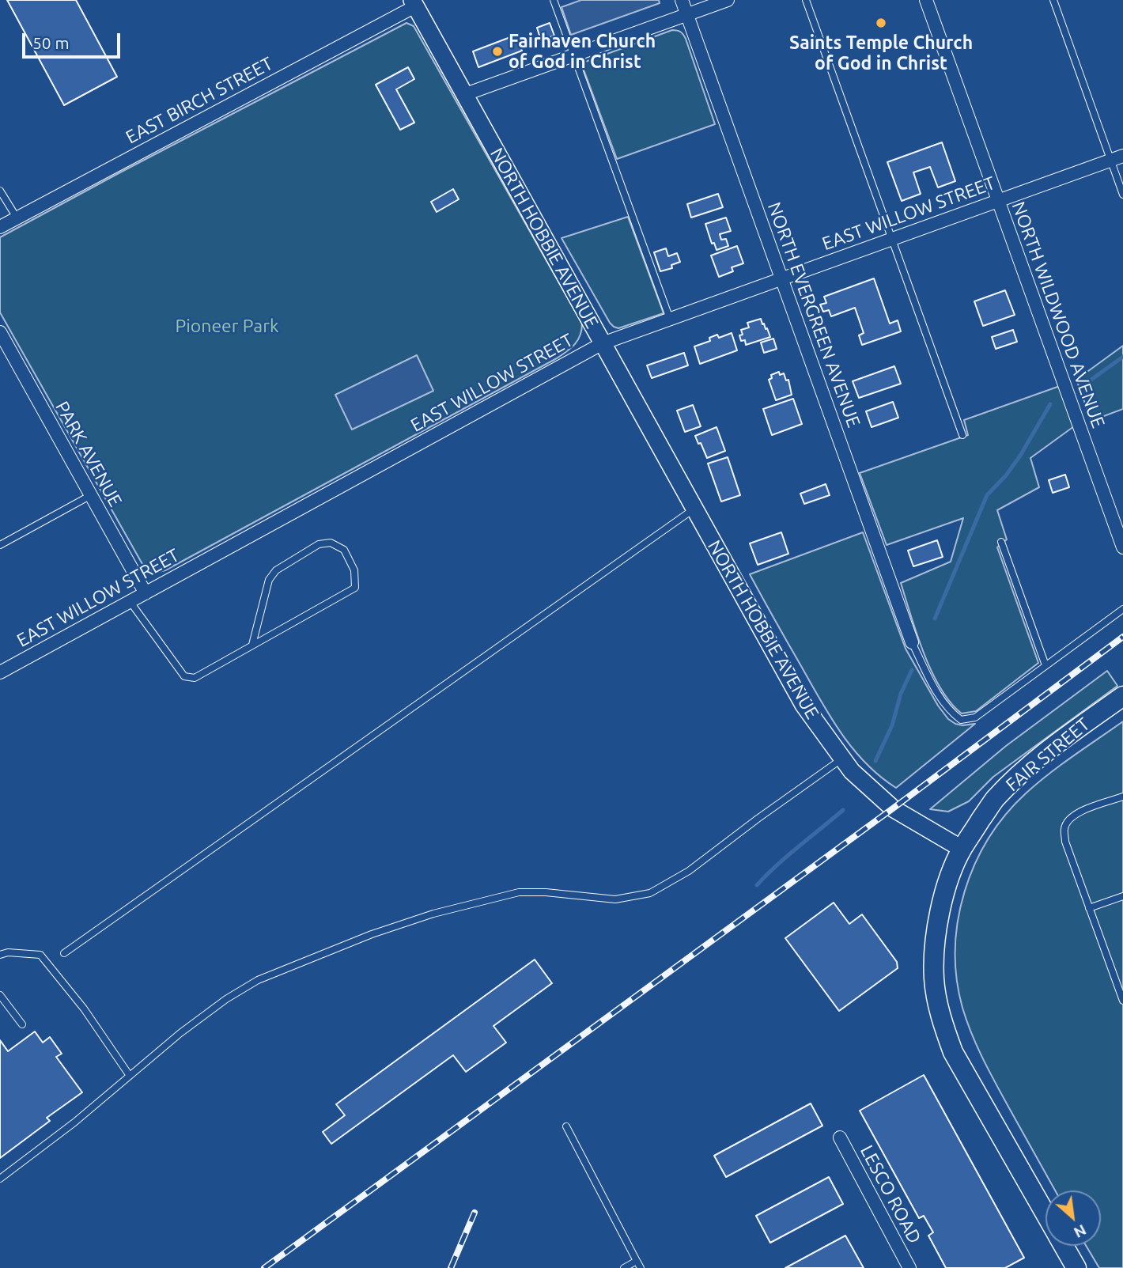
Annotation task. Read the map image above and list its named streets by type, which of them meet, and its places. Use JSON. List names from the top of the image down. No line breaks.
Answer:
{"streets":{"main road":["NORTH HOBBIE AVENUE","FAIR STREET"],"street":["EAST BIRCH STREET","EAST WILLOW STREET","NORTH EVERGREEN AVENUE","NORTH WILDWOOD AVENUE","PARK AVENUE","LESCO ROAD"]},"crossings":[["EAST BIRCH STREET","NORTH HOBBIE AVENUE"],["EAST WILLOW STREET","NORTH HOBBIE AVENUE"],["EAST WILLOW STREET","NORTH EVERGREEN AVENUE"],["EAST WILLOW STREET","NORTH WILDWOOD AVENUE"],["EAST WILLOW STREET","PARK AVENUE"],["NORTH HOBBIE AVENUE","FAIR STREET"]],"parks":["Pioneer Park"],"places":["Saints Temple Church of God in Christ","Fairhaven Church of God in Christ"],"scale_bar":"50 m","north":"bottom right"}
